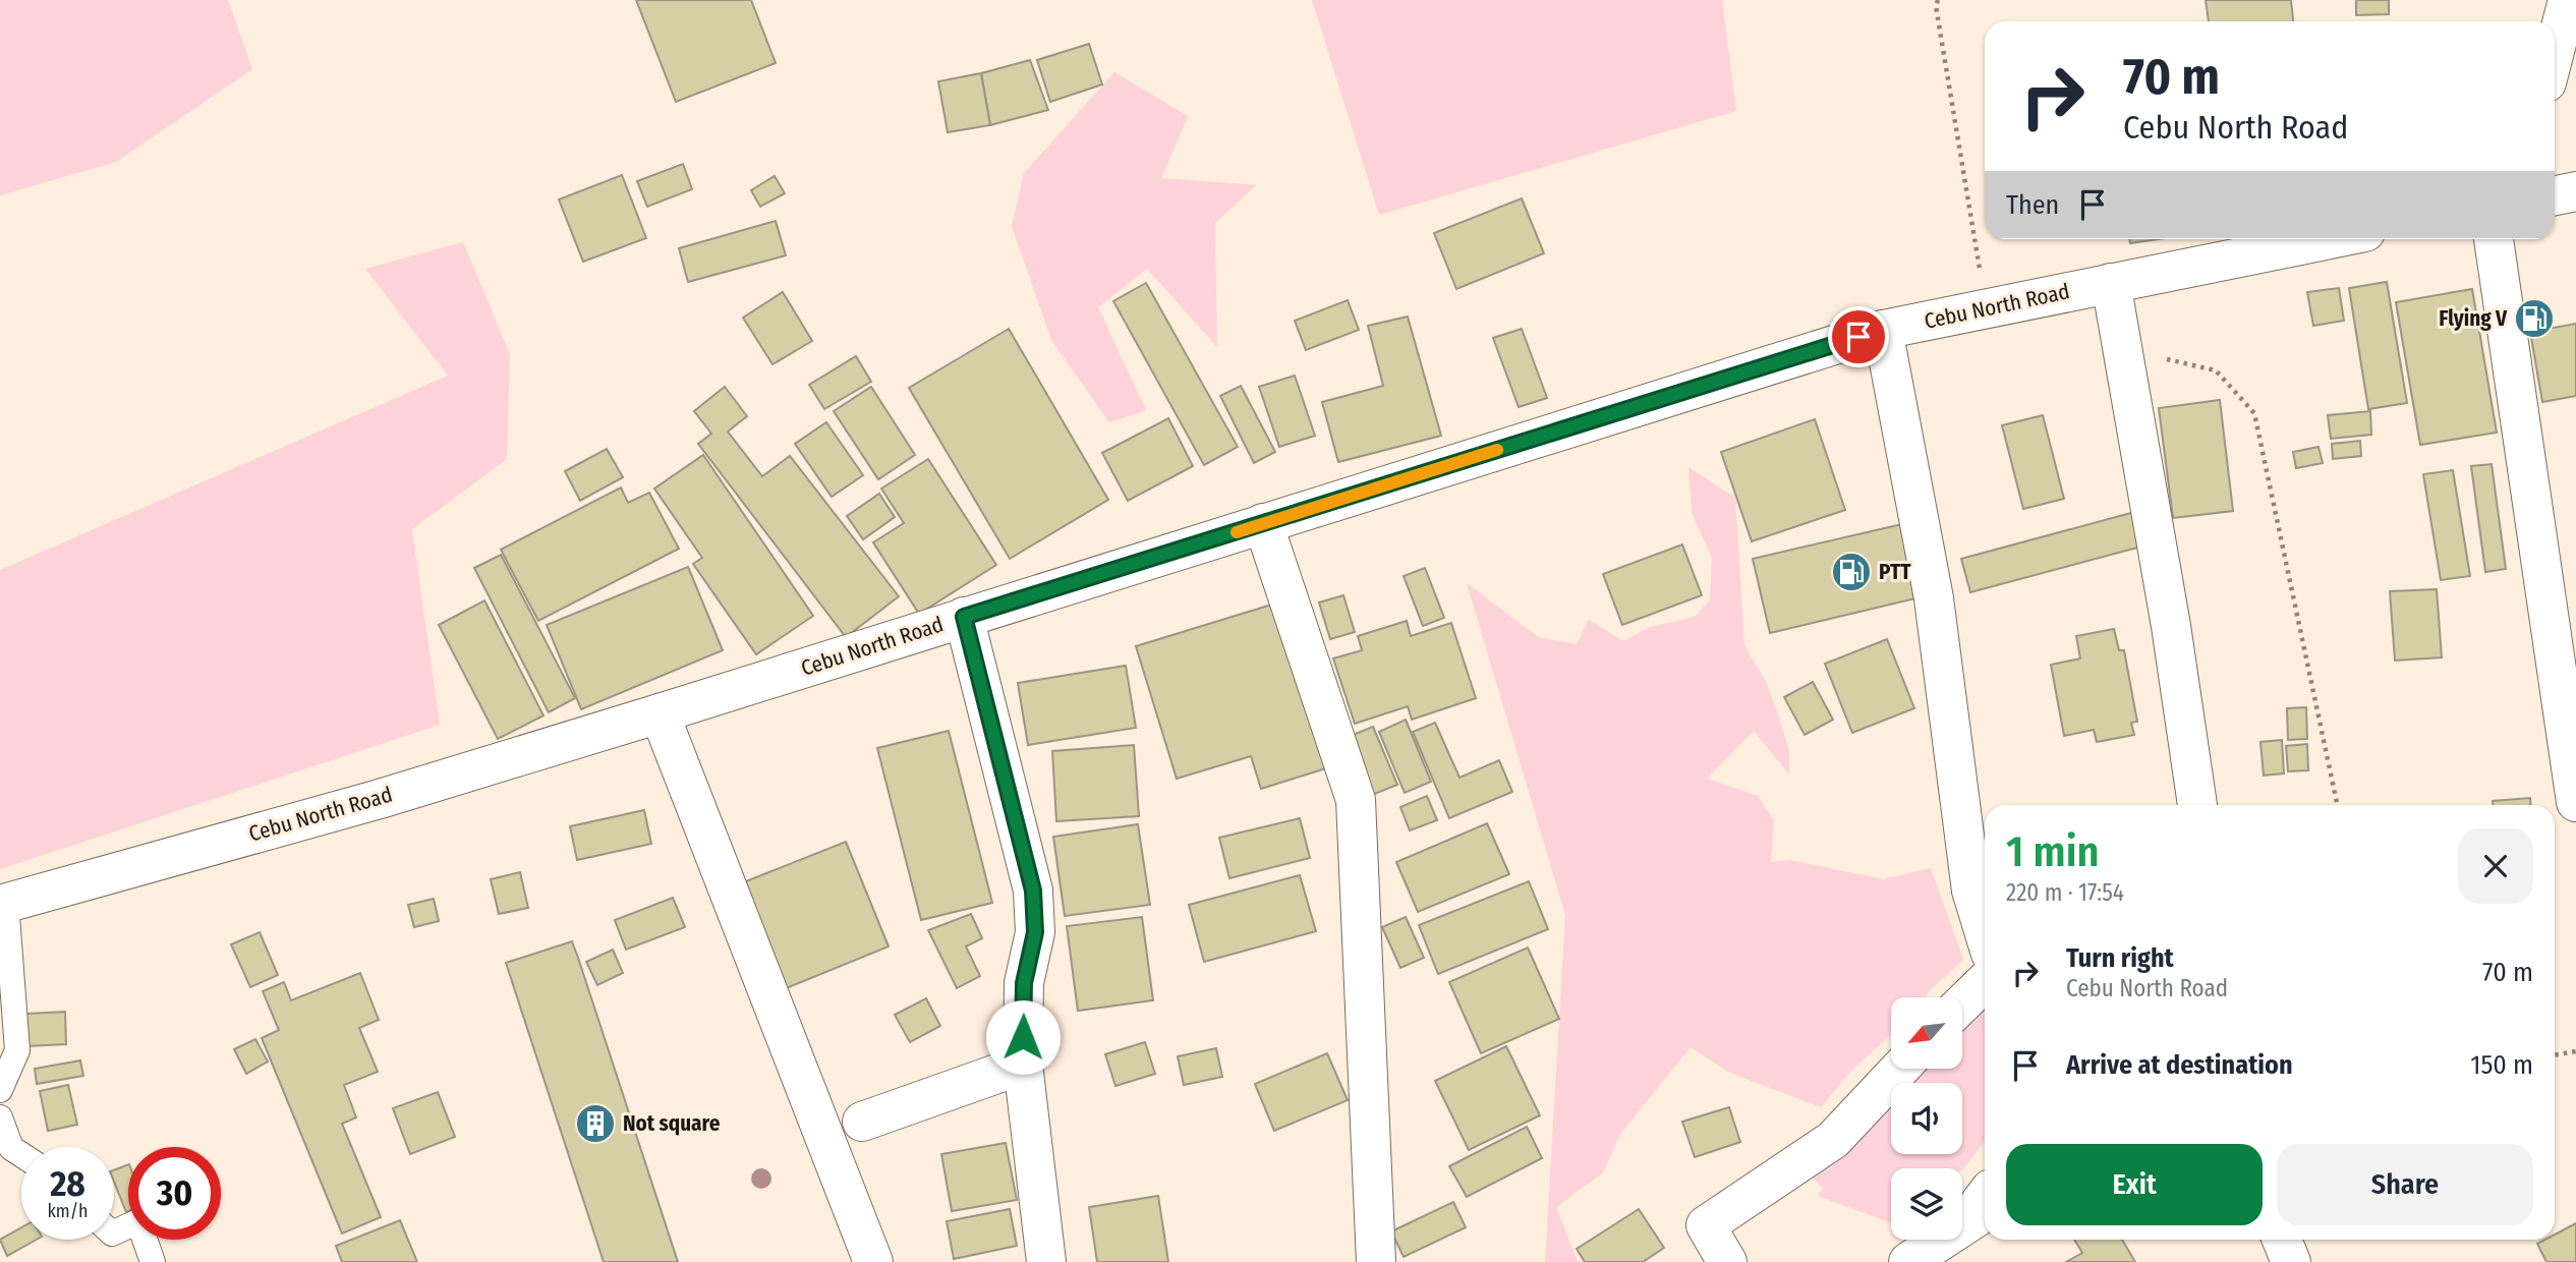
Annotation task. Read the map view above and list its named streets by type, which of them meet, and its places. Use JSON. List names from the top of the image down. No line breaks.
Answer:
{"streets":{"main road":["Cebu North Road"]},"places":{"fuel station":["Flying V","PTT"],"building":["Not square"]},"north":"bottom left","page":{"turn":["70 m","Cebu North Road"],"then":"Then","heading":["1 min","220 m · 17:54"],"list":[{"name":"Turn right","note":"Cebu North Road","value":"70 m"},{"name":"Arrive at destination","value":"150 m"}],"buttons":["Exit","Share"],"speed":"28 km/h","limit":"30"}}
